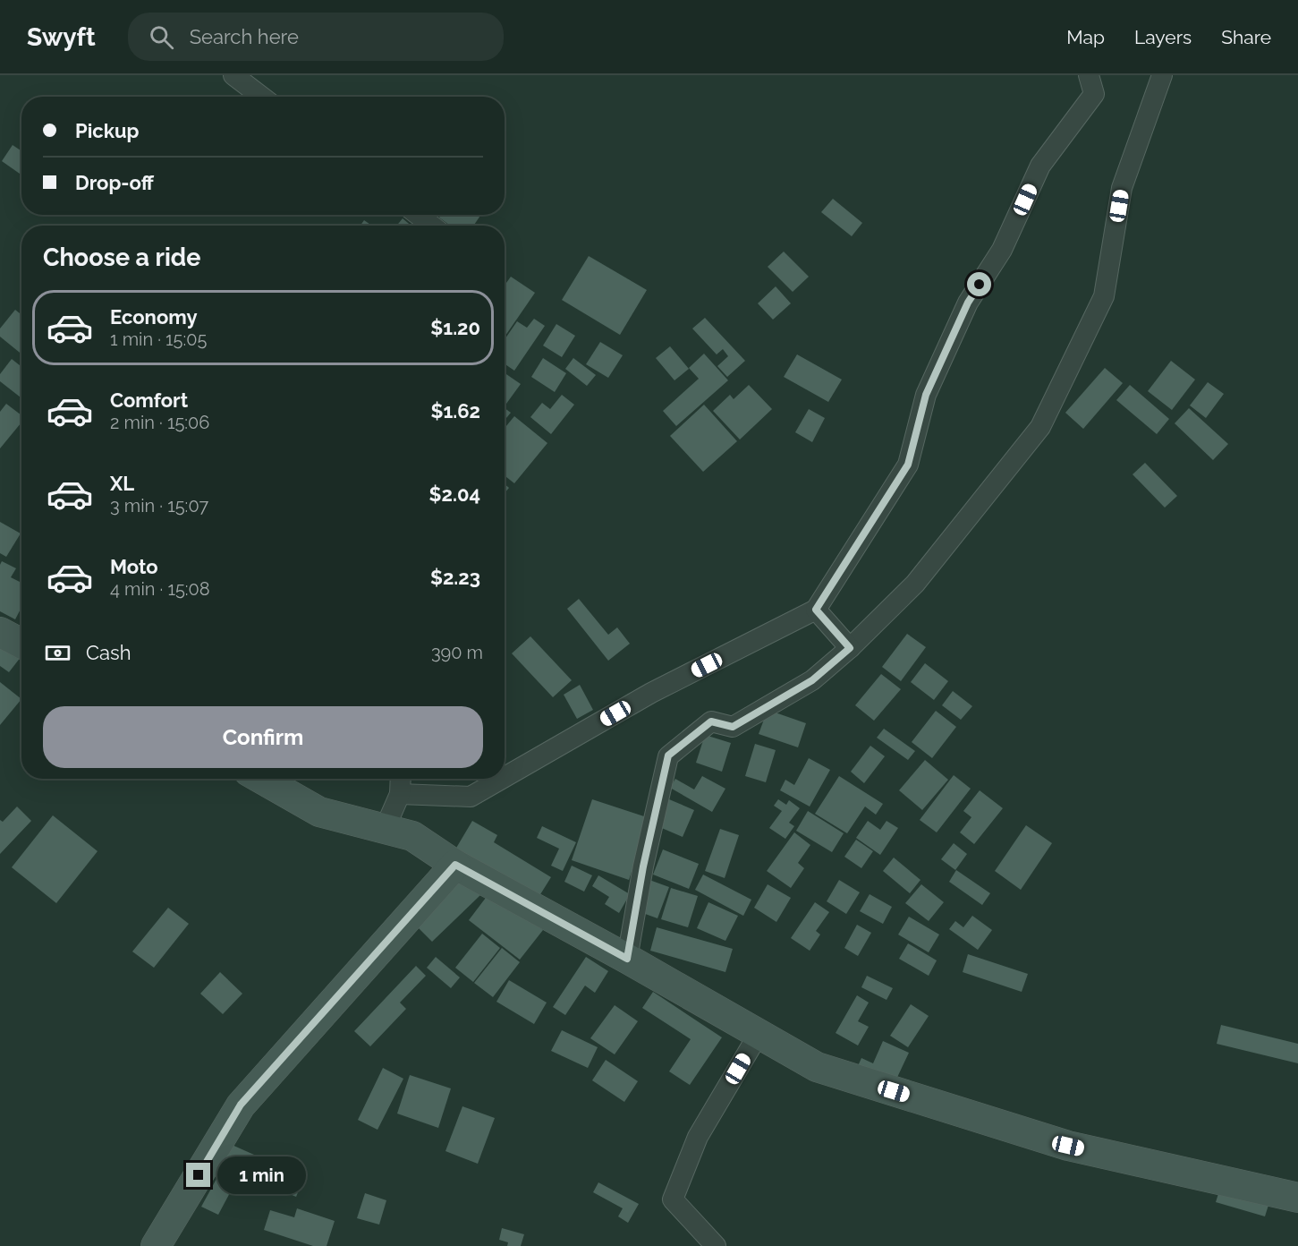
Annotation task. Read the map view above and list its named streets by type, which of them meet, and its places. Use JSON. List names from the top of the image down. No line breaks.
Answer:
{"page":{"header":"Swyft","search":"Search here","nav":["Map","Layers","Share"],"banner":["Pickup","Drop-off"],"heading":"Choose a ride","list":[{"name":"Economy","note":"1 min · 15:05","value":"$1.20"},{"name":"Comfort","note":"2 min · 15:06","value":"$1.62"},{"name":"XL","note":"3 min · 15:07","value":"$2.04"},{"name":"Moto","note":"4 min · 15:08","value":"$2.23"}],"pay":["Cash","390 m"],"buttons":"Confirm","bubble":"1 min"}}
